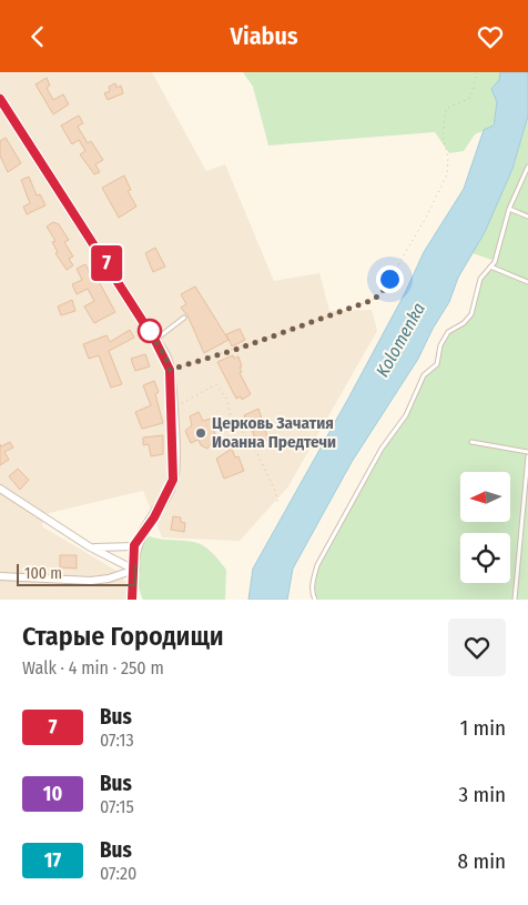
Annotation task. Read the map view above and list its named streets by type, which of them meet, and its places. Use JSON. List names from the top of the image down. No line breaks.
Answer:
{"water":["Kolomenka"],"places":["Церковь Зачатия Иоанна Предтечи"],"lines":["bus line 7"],"scale_bar":"100 m","north":"left","page":{"header":"Viabus","on_map":"7","scale":"100 m","heading":["Старые Городищи","Walk · 4 min · 250 m"],"list":[{"mark":"7","name":"Bus","note":"07:13","value":"1 min"},{"mark":"10","name":"Bus","note":"07:15","value":"3 min"},{"mark":"17","name":"Bus","note":"07:20","value":"8 min"}]}}
